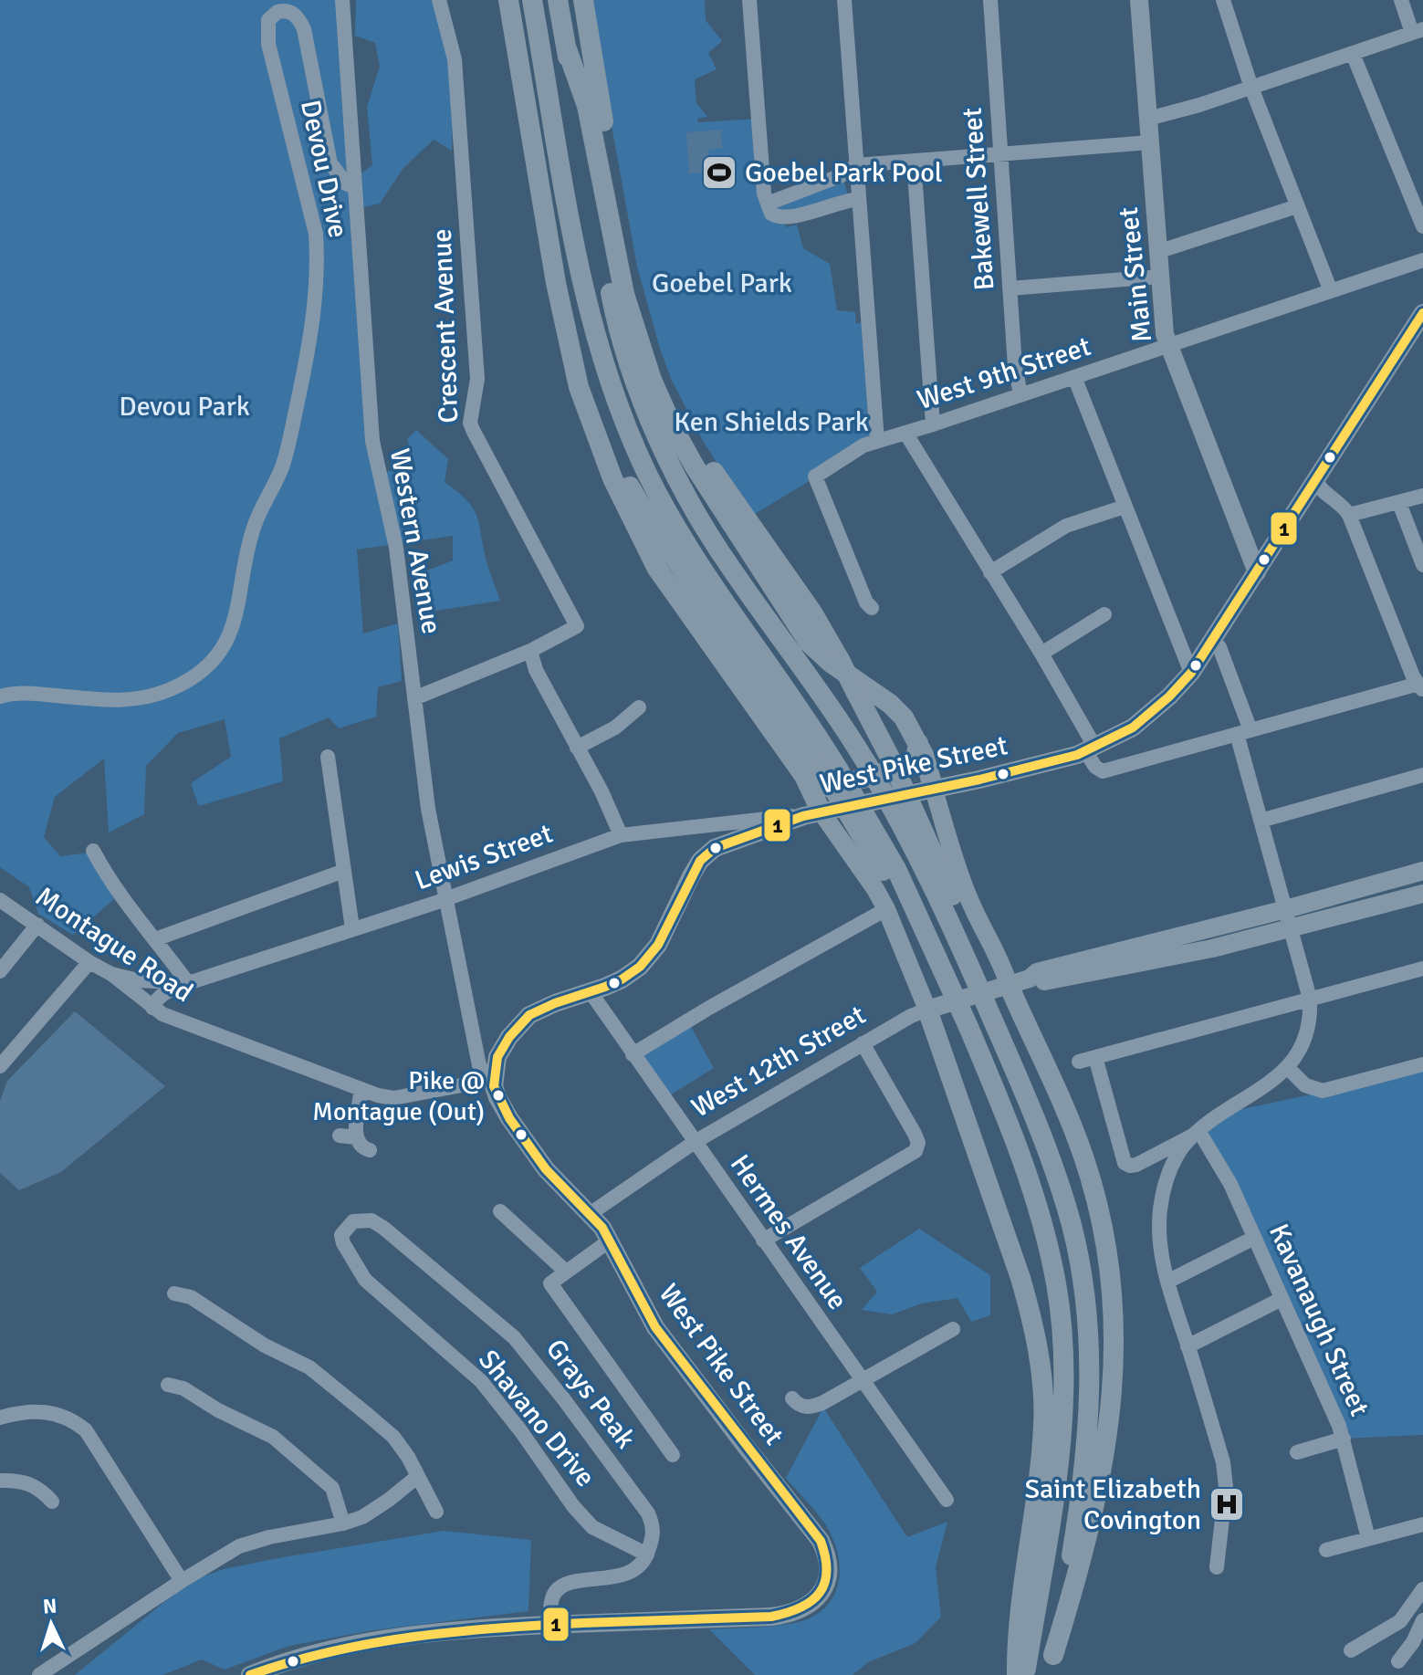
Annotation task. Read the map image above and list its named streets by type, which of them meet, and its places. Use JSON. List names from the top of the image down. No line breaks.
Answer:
{"streets":{"main road":["Main Street","West Pike Street","West 12th Street"],"street":["Devou Drive","Bakewell Street","Crescent Avenue","West 9th Street","Western Avenue","Lewis Street","Montague Road","Hermes Avenue","Kavanaugh Street","Grays Peak","Shavano Drive"]},"crossings":[["Devou Drive","Western Avenue"],["Bakewell Street","West 9th Street"],["Main Street","West 9th Street"],["Main Street","West Pike Street"],["Western Avenue","West Pike Street"],["Western Avenue","Lewis Street"],["Western Avenue","Montague Road"],["West Pike Street","Lewis Street"],["West Pike Street","Montague Road"],["West Pike Street","West 12th Street"],["West Pike Street","Hermes Avenue"],["Lewis Street","Montague Road"],["West 12th Street","Hermes Avenue"],["Grays Peak","Shavano Drive"]],"parks":["Goebel Park","Devou Park","Ken Shields Park"],"places":{"sports":["Goebel Park Pool"],"other":["Pike @ Montague (Out)"],"hospital":["Saint Elizabeth Covington"]},"lines":["transit line 1"],"north":"top"}
